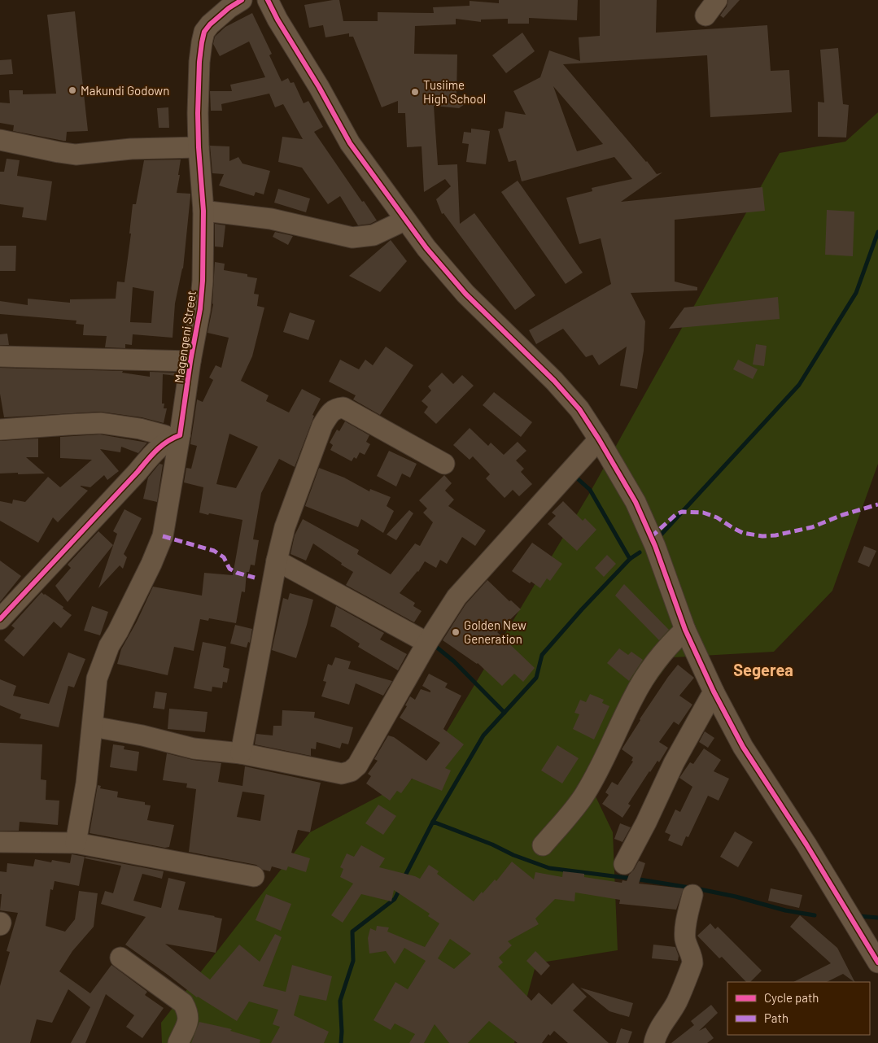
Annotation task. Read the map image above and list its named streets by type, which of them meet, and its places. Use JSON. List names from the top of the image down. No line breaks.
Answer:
{"streets":{"street":["Magengeni Street"]},"districts":["Segerea"],"places":["Makundi Godown","Tusiime High School","Golden New Generation"],"legend":["Cycle path","Path"]}
